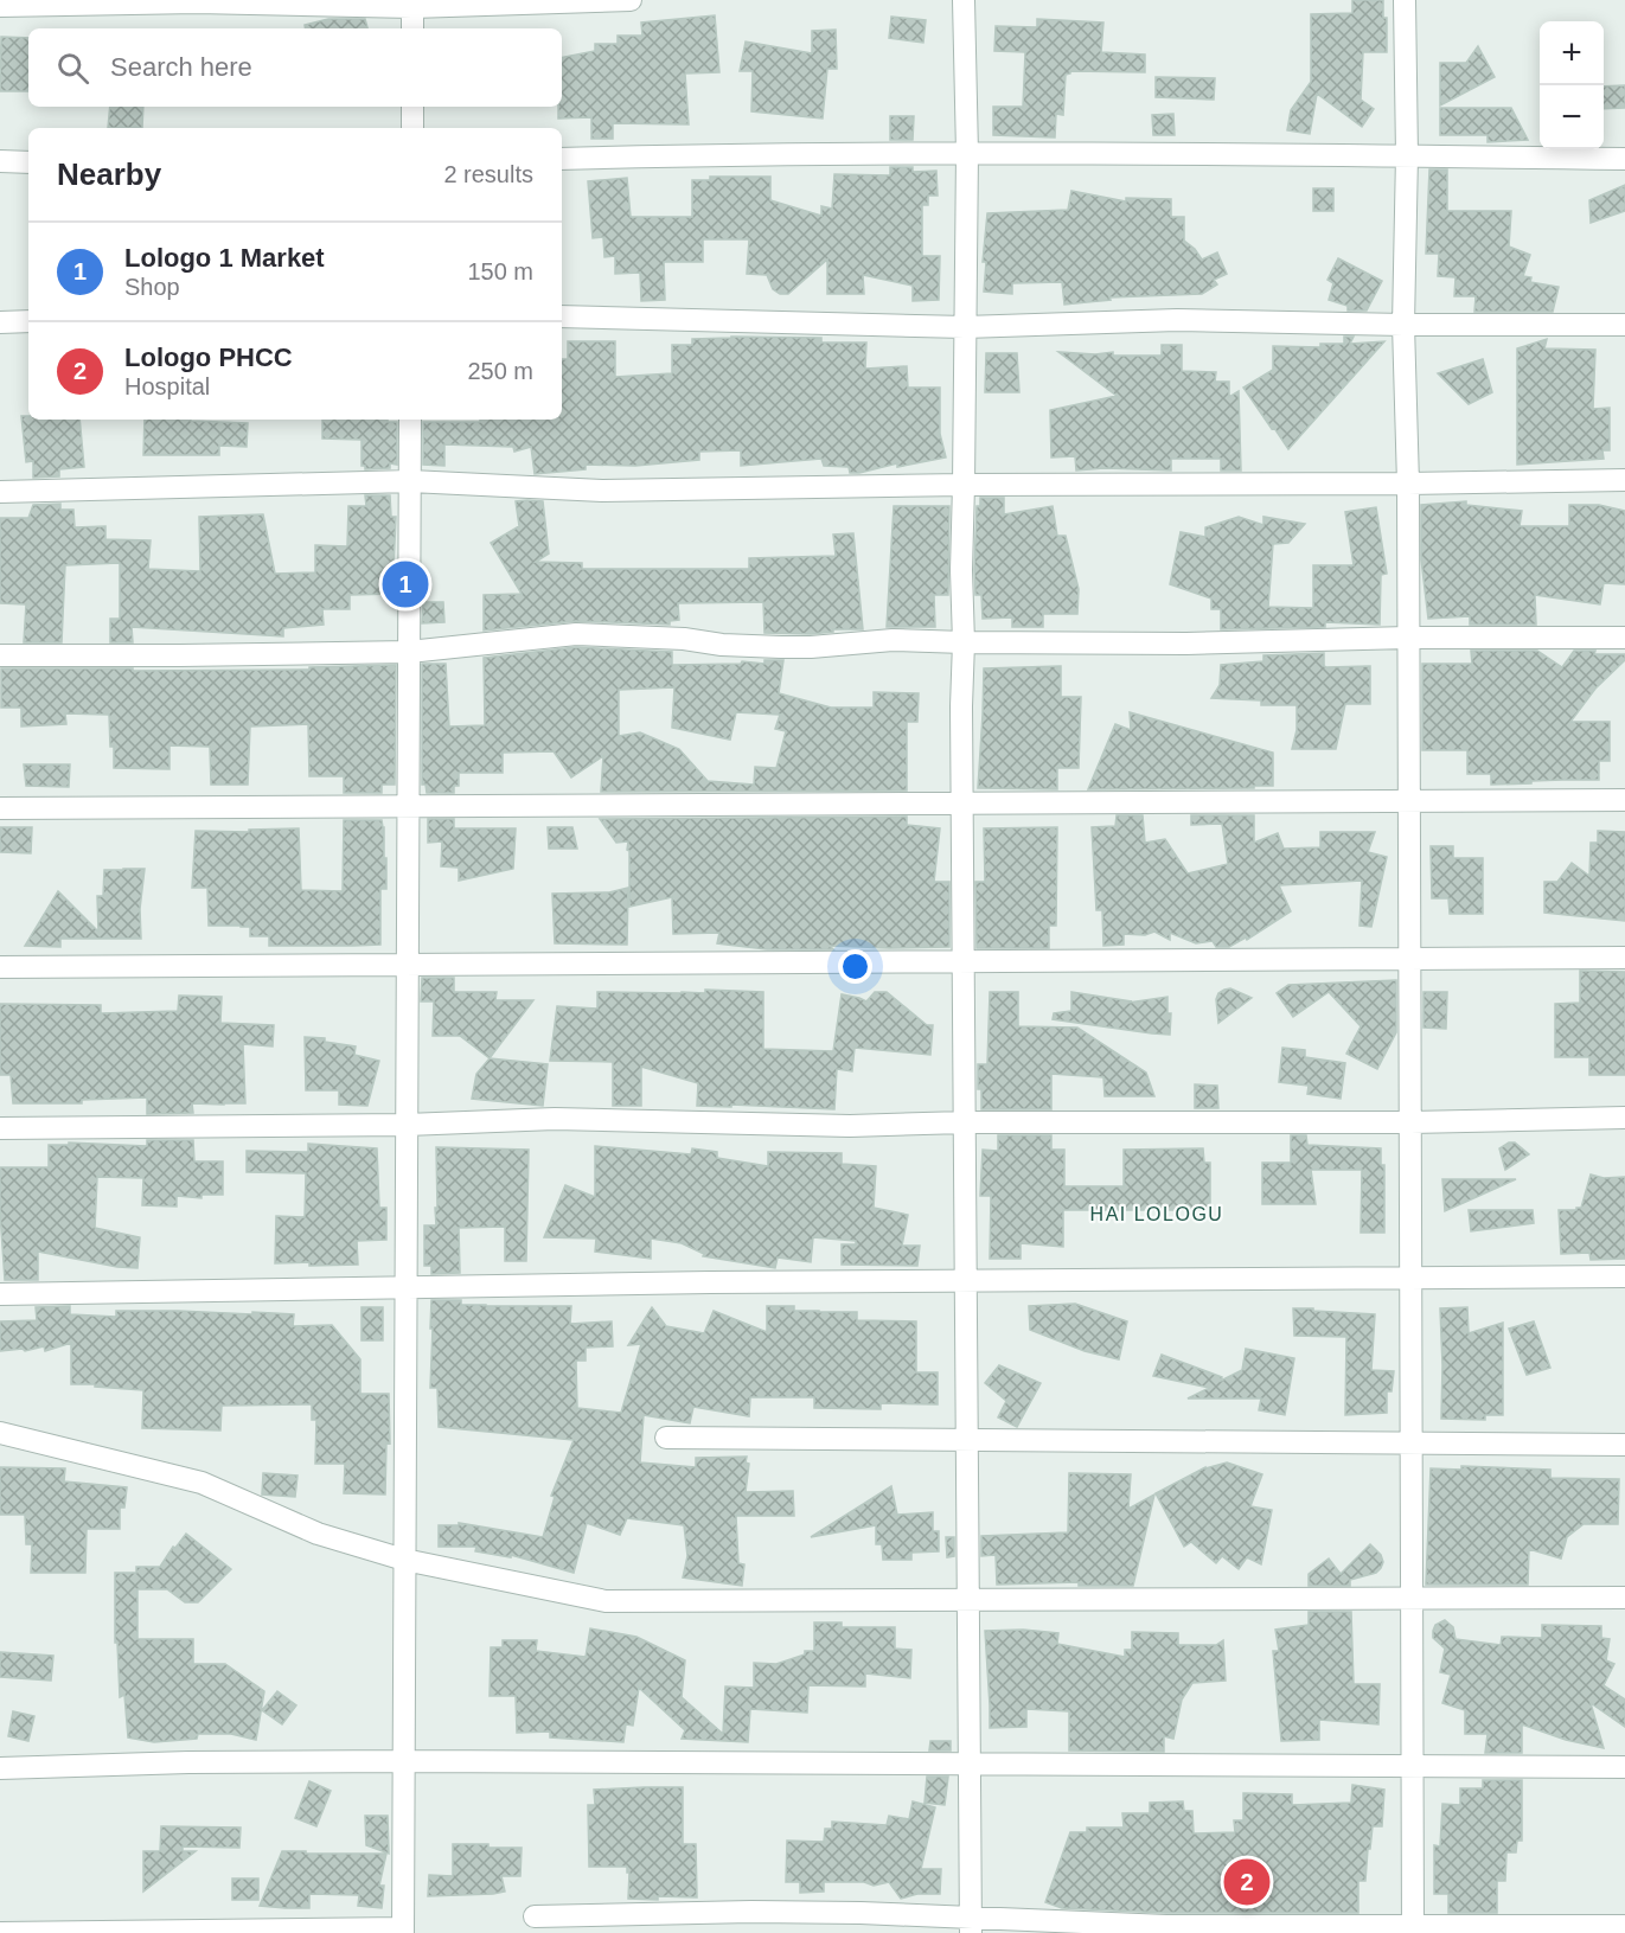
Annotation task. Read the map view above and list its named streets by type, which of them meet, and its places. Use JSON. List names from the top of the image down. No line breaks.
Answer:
{"districts":["HAI LOLOGU"],"page":{"map_buttons":["+","−"],"search":"Search here","heading":["Nearby","2 results"],"list":[{"mark":"1","name":"Lologo 1 Market","note":"Shop","value":"150 m"},{"mark":"2","name":"Lologo PHCC","note":"Hospital","value":"250 m"}],"pins":["1","2"]}}
